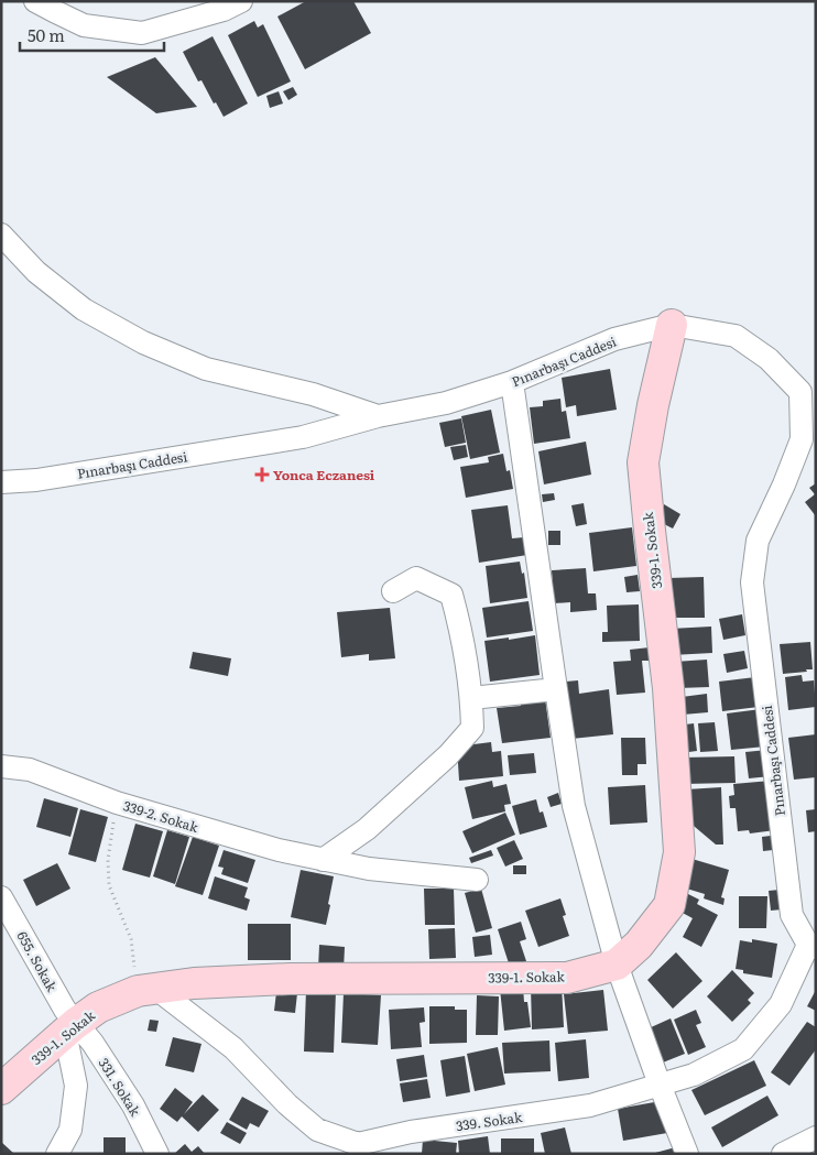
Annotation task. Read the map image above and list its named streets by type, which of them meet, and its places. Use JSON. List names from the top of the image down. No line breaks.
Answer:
{"streets":{"street":["Pınarbaşı Caddesi","339-1. Sokak","339-2. Sokak","655. Sokak","331. Sokak","339. Sokak"]},"crossings":[["Pınarbaşı Caddesi","339-1. Sokak"],["Pınarbaşı Caddesi","339. Sokak"],["339-1. Sokak","655. Sokak"],["339-1. Sokak","331. Sokak"],["339-1. Sokak","339. Sokak"],["655. Sokak","331. Sokak"]],"places":{"health":["Yonca Eczanesi"]},"scale_bar":"50 m"}
